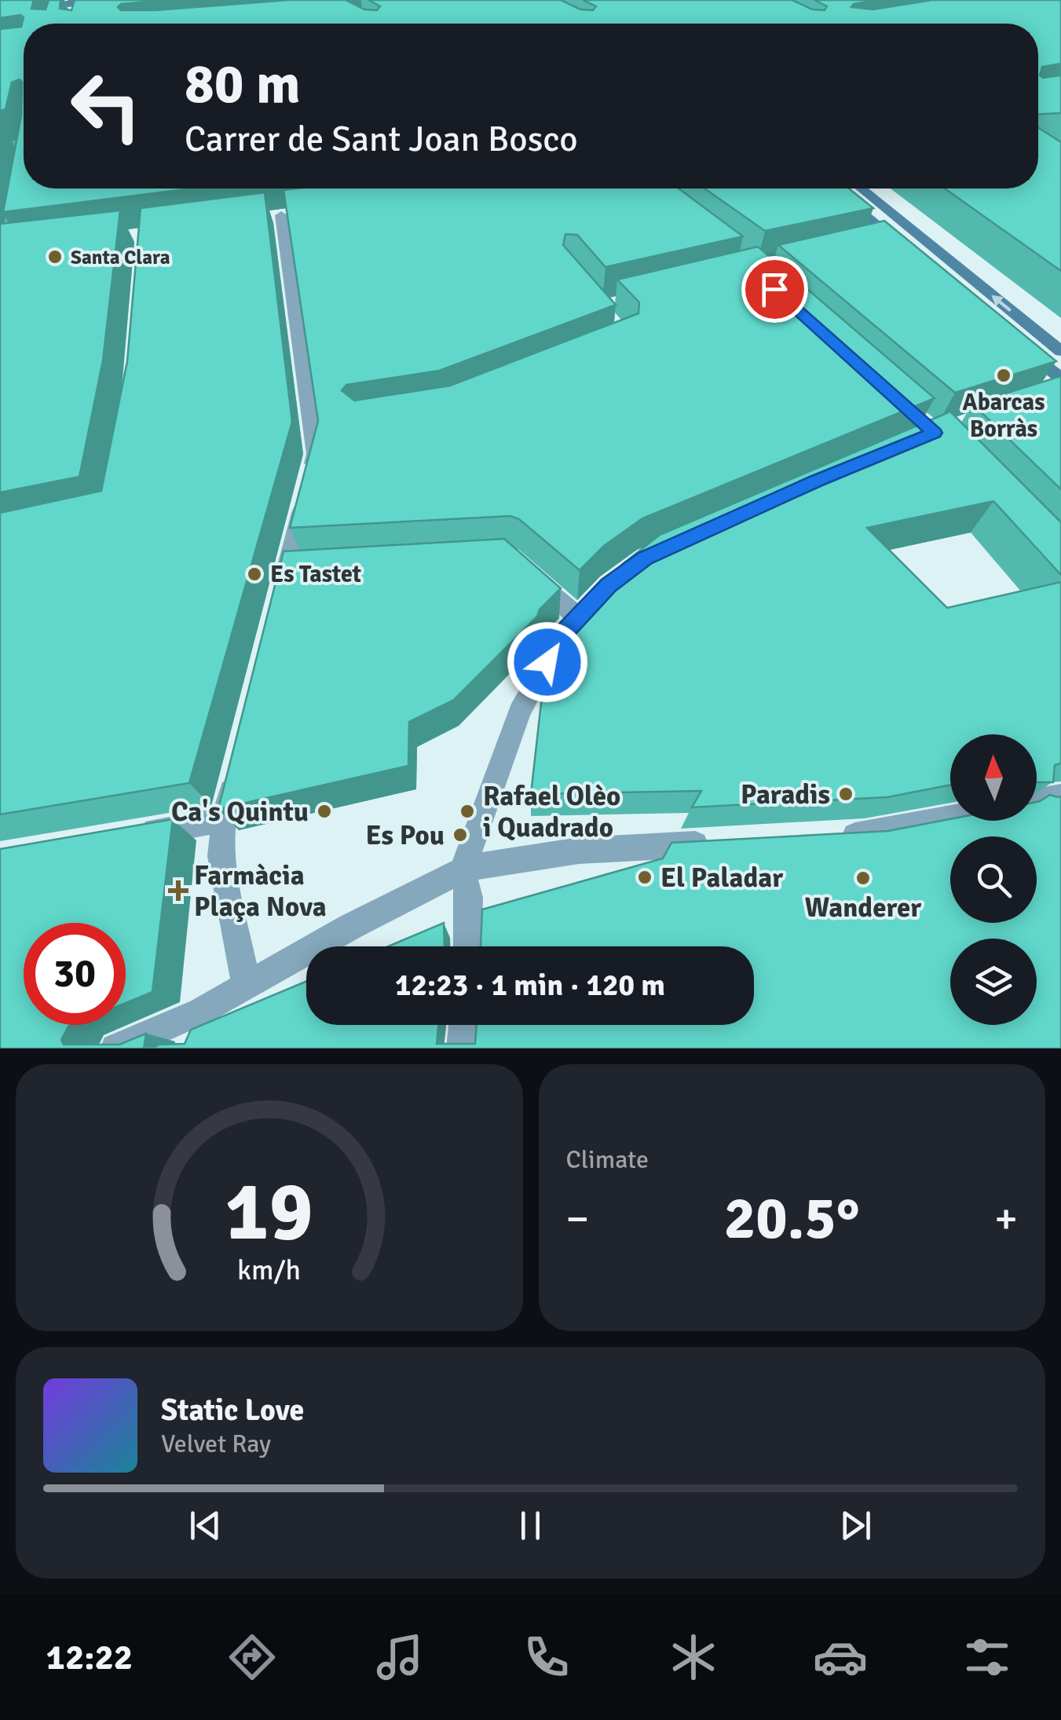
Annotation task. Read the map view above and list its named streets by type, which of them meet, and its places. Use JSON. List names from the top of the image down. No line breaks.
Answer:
{"places":{"other":["Santa Clara","Abarcas Borràs","Es Tastet","Paradis","Ca's Quintu","Rafael Olèo i Quadrado","Es Pou","El Paladar","Wanderer"],"health":["Farmàcia Plaça Nova"]},"north":"top","page":{"turn":["80 m","Carrer de Sant Joan Bosco"],"limit":"30","trip":"12:23 · 1 min · 120 m","tile":"Climate","heat":["−","20.5°","+"],"song":["Static Love","Velvet Ray"],"tabs":"12:22","gauge":["19","km/h"]}}
